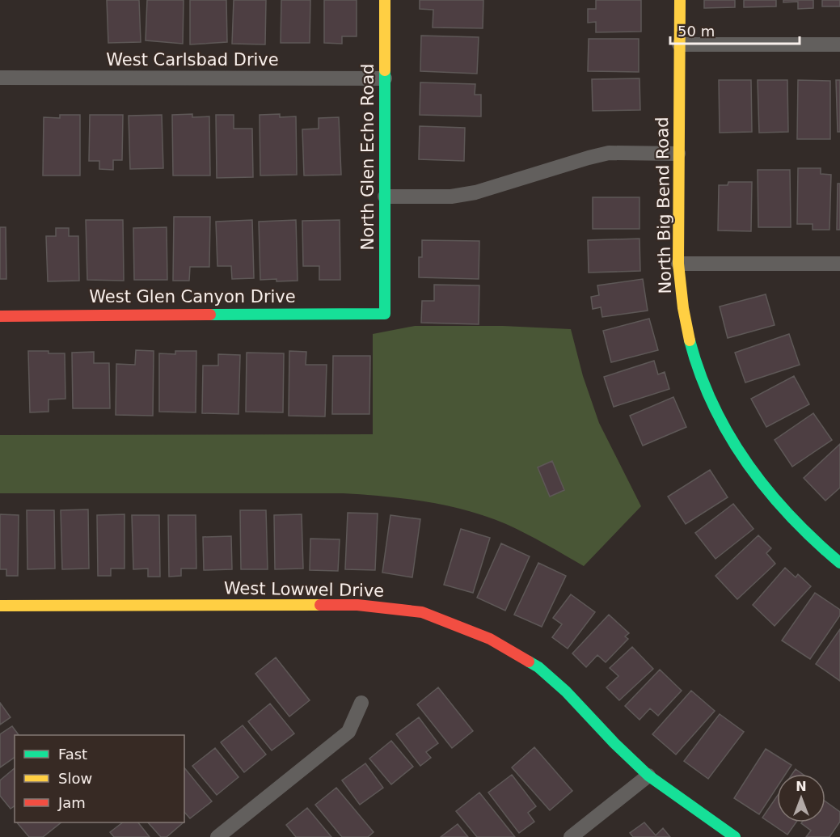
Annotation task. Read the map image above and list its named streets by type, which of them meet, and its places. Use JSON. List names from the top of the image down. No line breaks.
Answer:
{"streets":{"street":["West Carlsbad Drive","North Glen Echo Road","North Big Bend Road","West Glen Canyon Drive","West Lowwel Drive"]},"crossings":[["West Carlsbad Drive","North Glen Echo Road"],["North Glen Echo Road","West Glen Canyon Drive"]],"legend":["Fast","Slow","Jam"],"scale_bar":"50 m","north":"top"}
